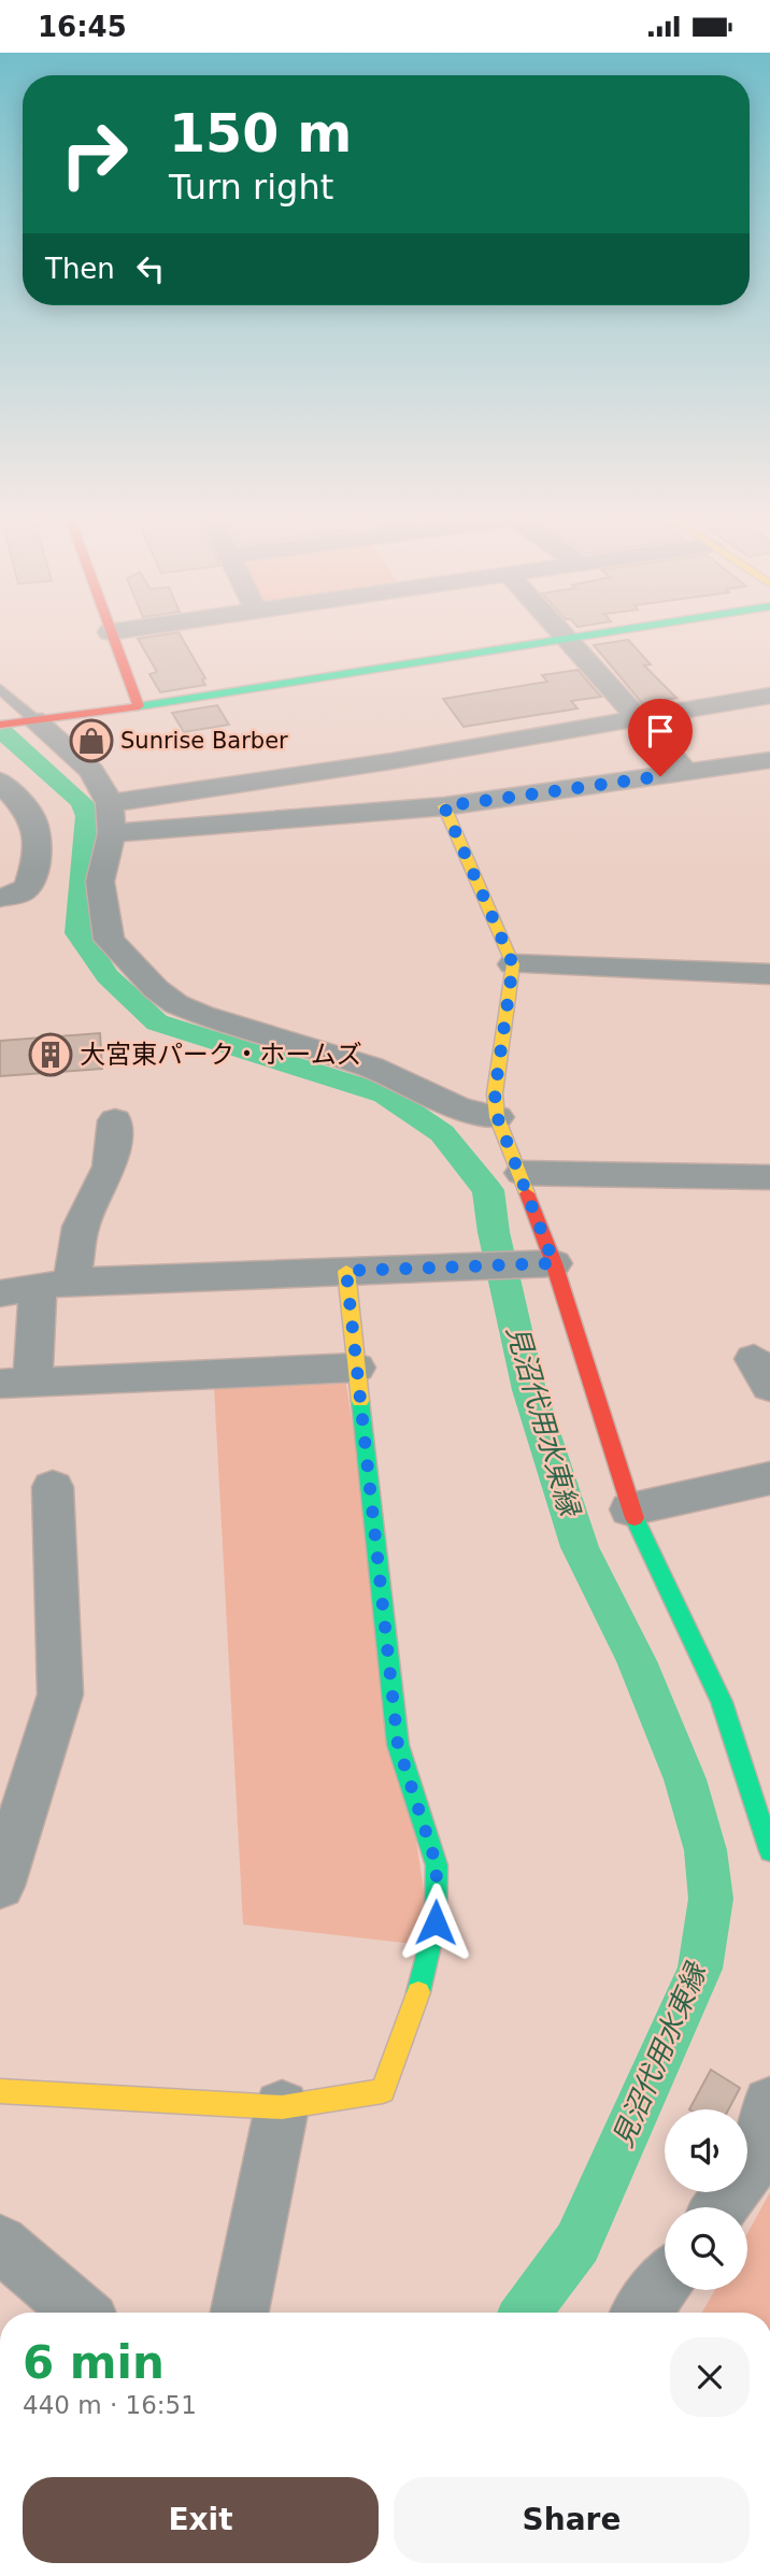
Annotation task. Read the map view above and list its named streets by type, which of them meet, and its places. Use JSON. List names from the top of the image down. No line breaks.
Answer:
{"water":["見沼代用水東縁"],"places":{"shop":["Sunrise Barber"],"building":["大宮東パーク・ホームズ"]},"page":{"status":"16:45","turn":["150 m","Turn right"],"then":"Then","heading":["6 min","440 m · 16:51"],"buttons":["Exit","Share"]}}
